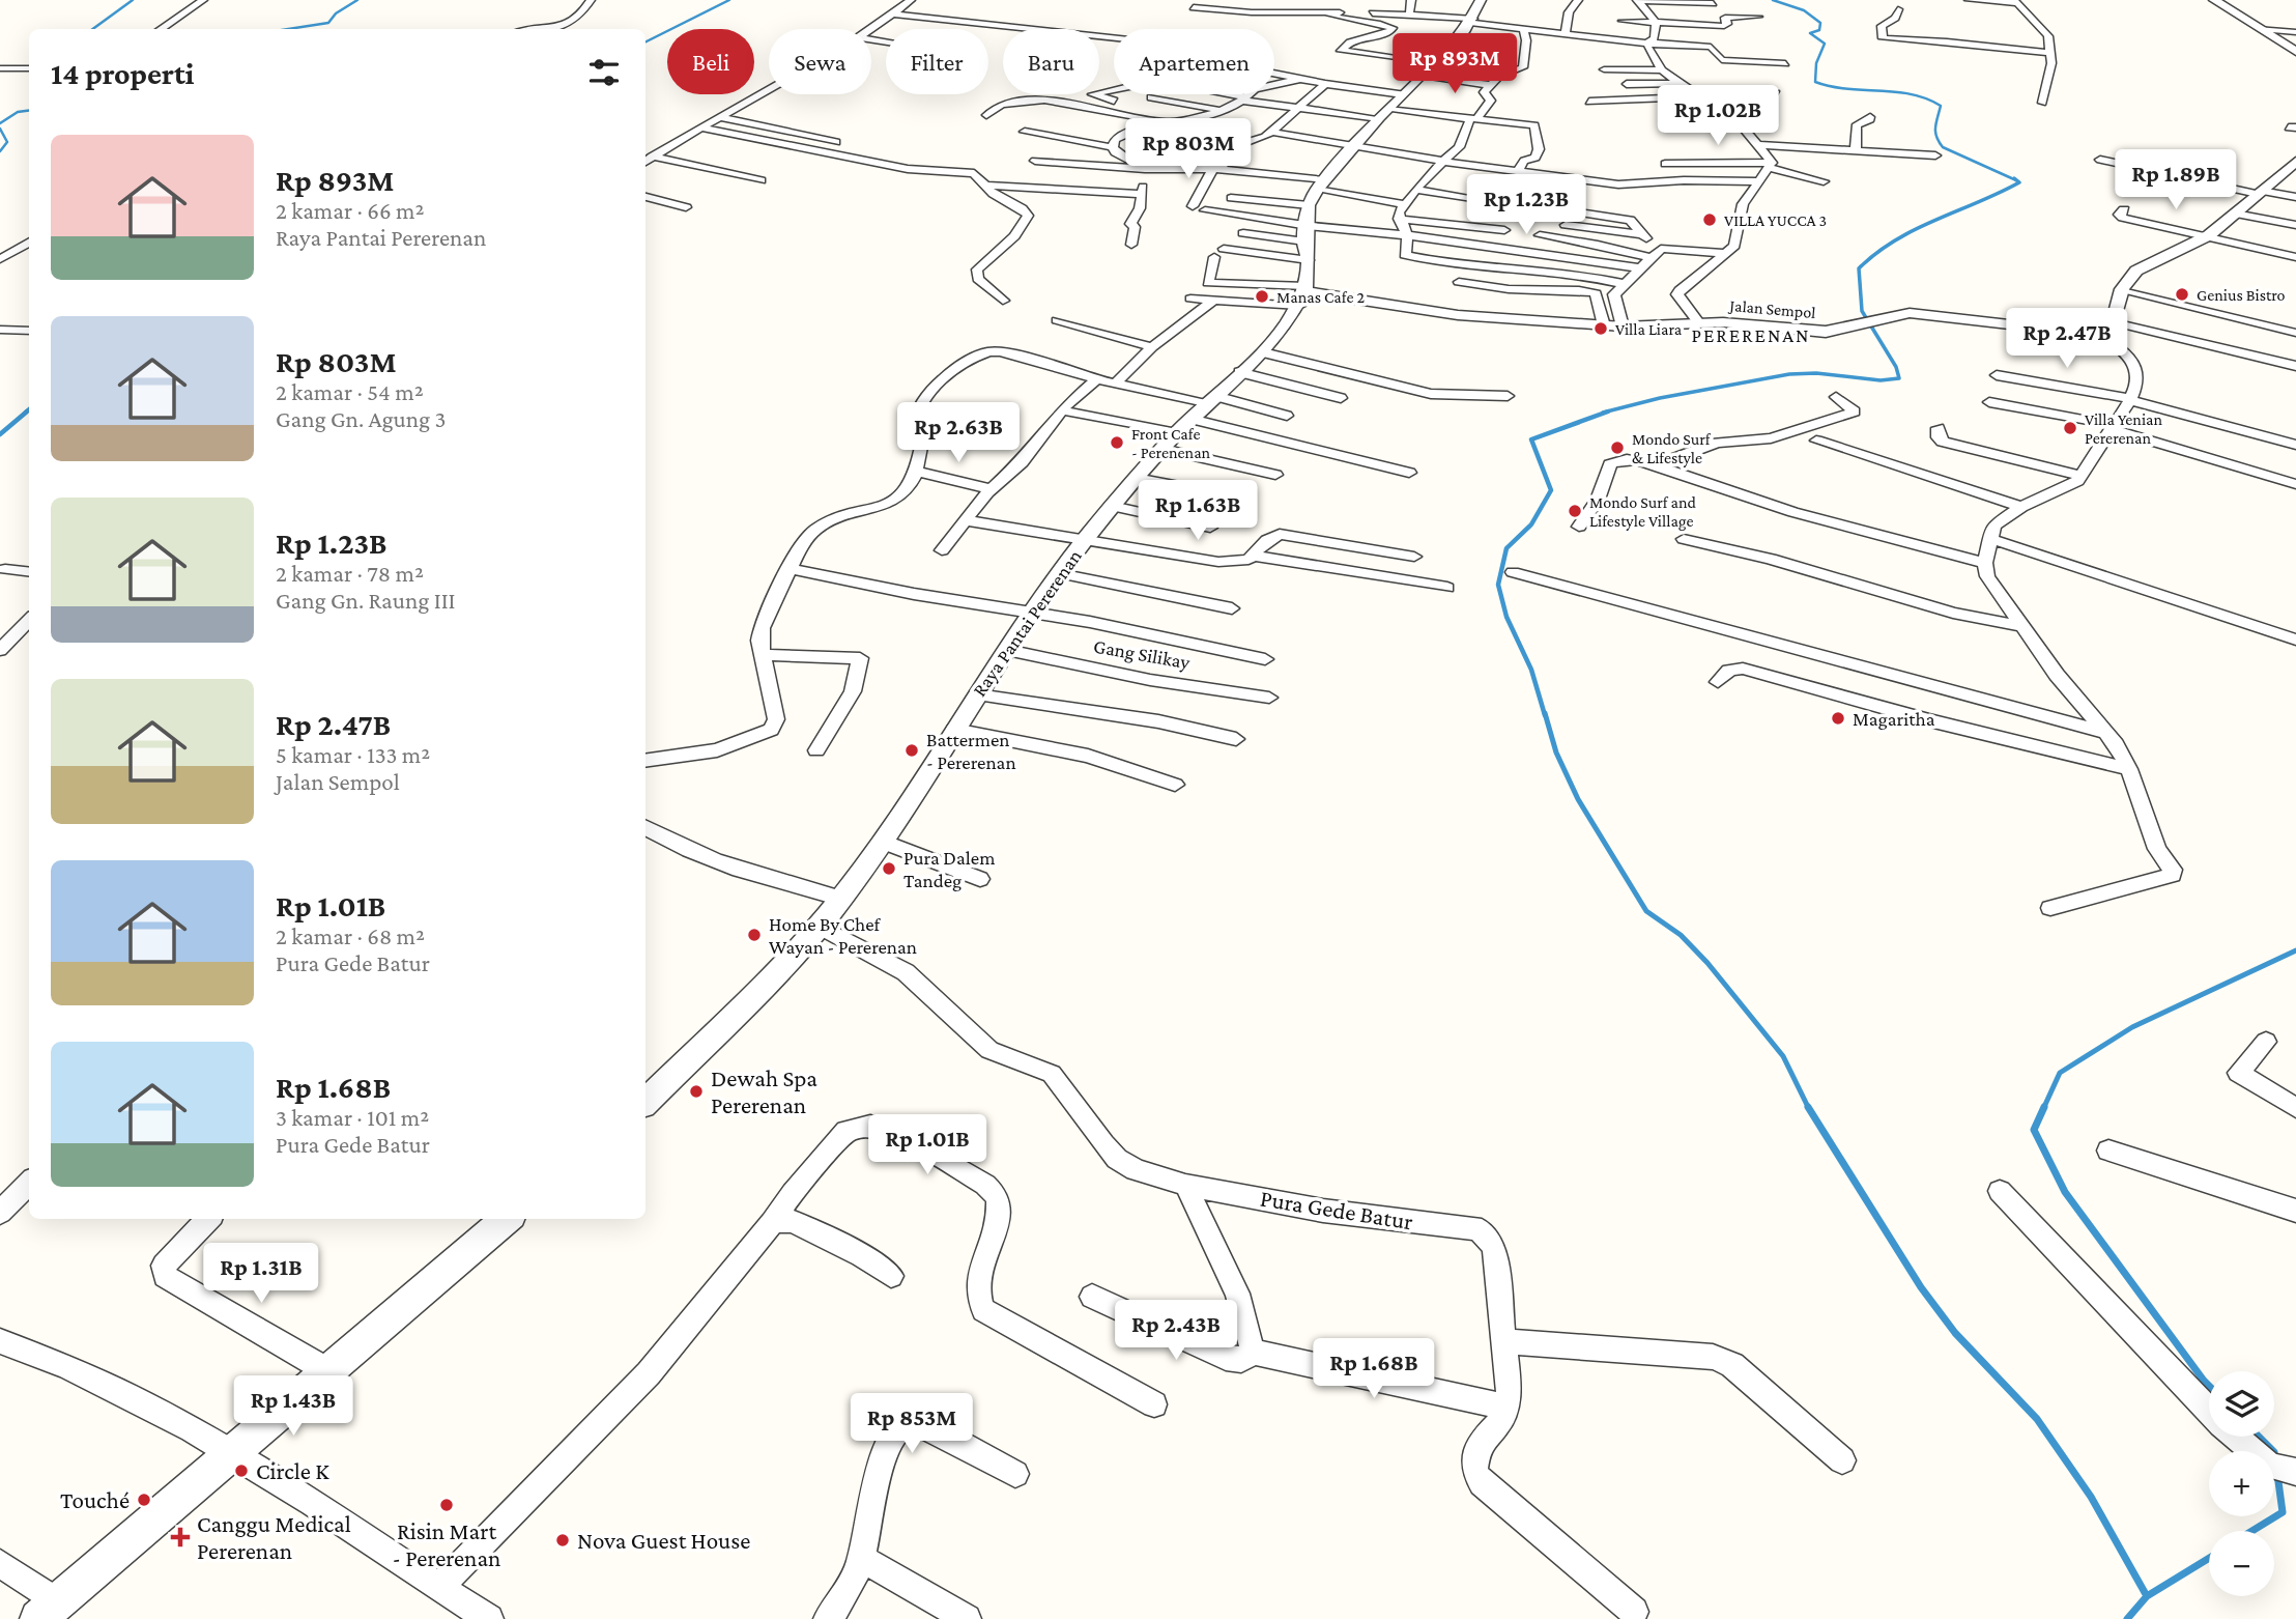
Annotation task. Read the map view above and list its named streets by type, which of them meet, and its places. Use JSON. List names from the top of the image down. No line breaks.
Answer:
{"streets":{"street":["Jalan Sempol","Raya Pantai Pererenan","Gang Silikay","Pura Gede Batur"]},"crossings":[["Jalan Sempol","Raya Pantai Pererenan"],["Raya Pantai Pererenan","Gang Silikay"],["Raya Pantai Pererenan","Pura Gede Batur"]],"districts":["PERERENAN"],"places":{"other":["VILLA YUCCA 3","Genius Bistro","Manas Cafe 2","Villa Liara","Villa Yenian Pererenan","Front Cafe - Perenenan","Mondo Surf & Lifestyle","Mondo Surf and Lifestyle Village","Magaritha","Battermen - Pererenan","Pura Dalem Tandeg","Home By Chef Wayan - Pererenan","Dewah Spa Pererenan","Circle K","Touché","Risin Mart - Pererenan","Nova Guest House"],"health":["Canggu Medical Pererenan"]},"page":{"chip":["Beli","Sewa","Filter","Baru","Apartemen"],"heading":"14 properti","price":["Rp 893M","Rp 1.02B","Rp 803M","Rp 1.89B","Rp 1.23B","Rp 2.47B","Rp 2.63B","Rp 1.63B","Rp 1.01B","Rp 1.31B","Rp 2.43B","Rp 1.68B","Rp 1.43B","Rp 853M"],"list":[{"name":"Rp 893M","note":"2 kamar · 66 m² · Raya Pantai Pererenan"},{"name":"Rp 803M","note":"2 kamar · 54 m² · Gang Gn. Agung 3"},{"name":"Rp 1.23B","note":"2 kamar · 78 m² · Gang Gn. Raung III"},{"name":"Rp 2.47B","note":"5 kamar · 133 m² · Jalan Sempol"},{"name":"Rp 1.01B","note":"2 kamar · 68 m² · Pura Gede Batur"},{"name":"Rp 1.68B","note":"3 kamar · 101 m² · Pura Gede Batur"}],"map_buttons":["+","−"]}}
